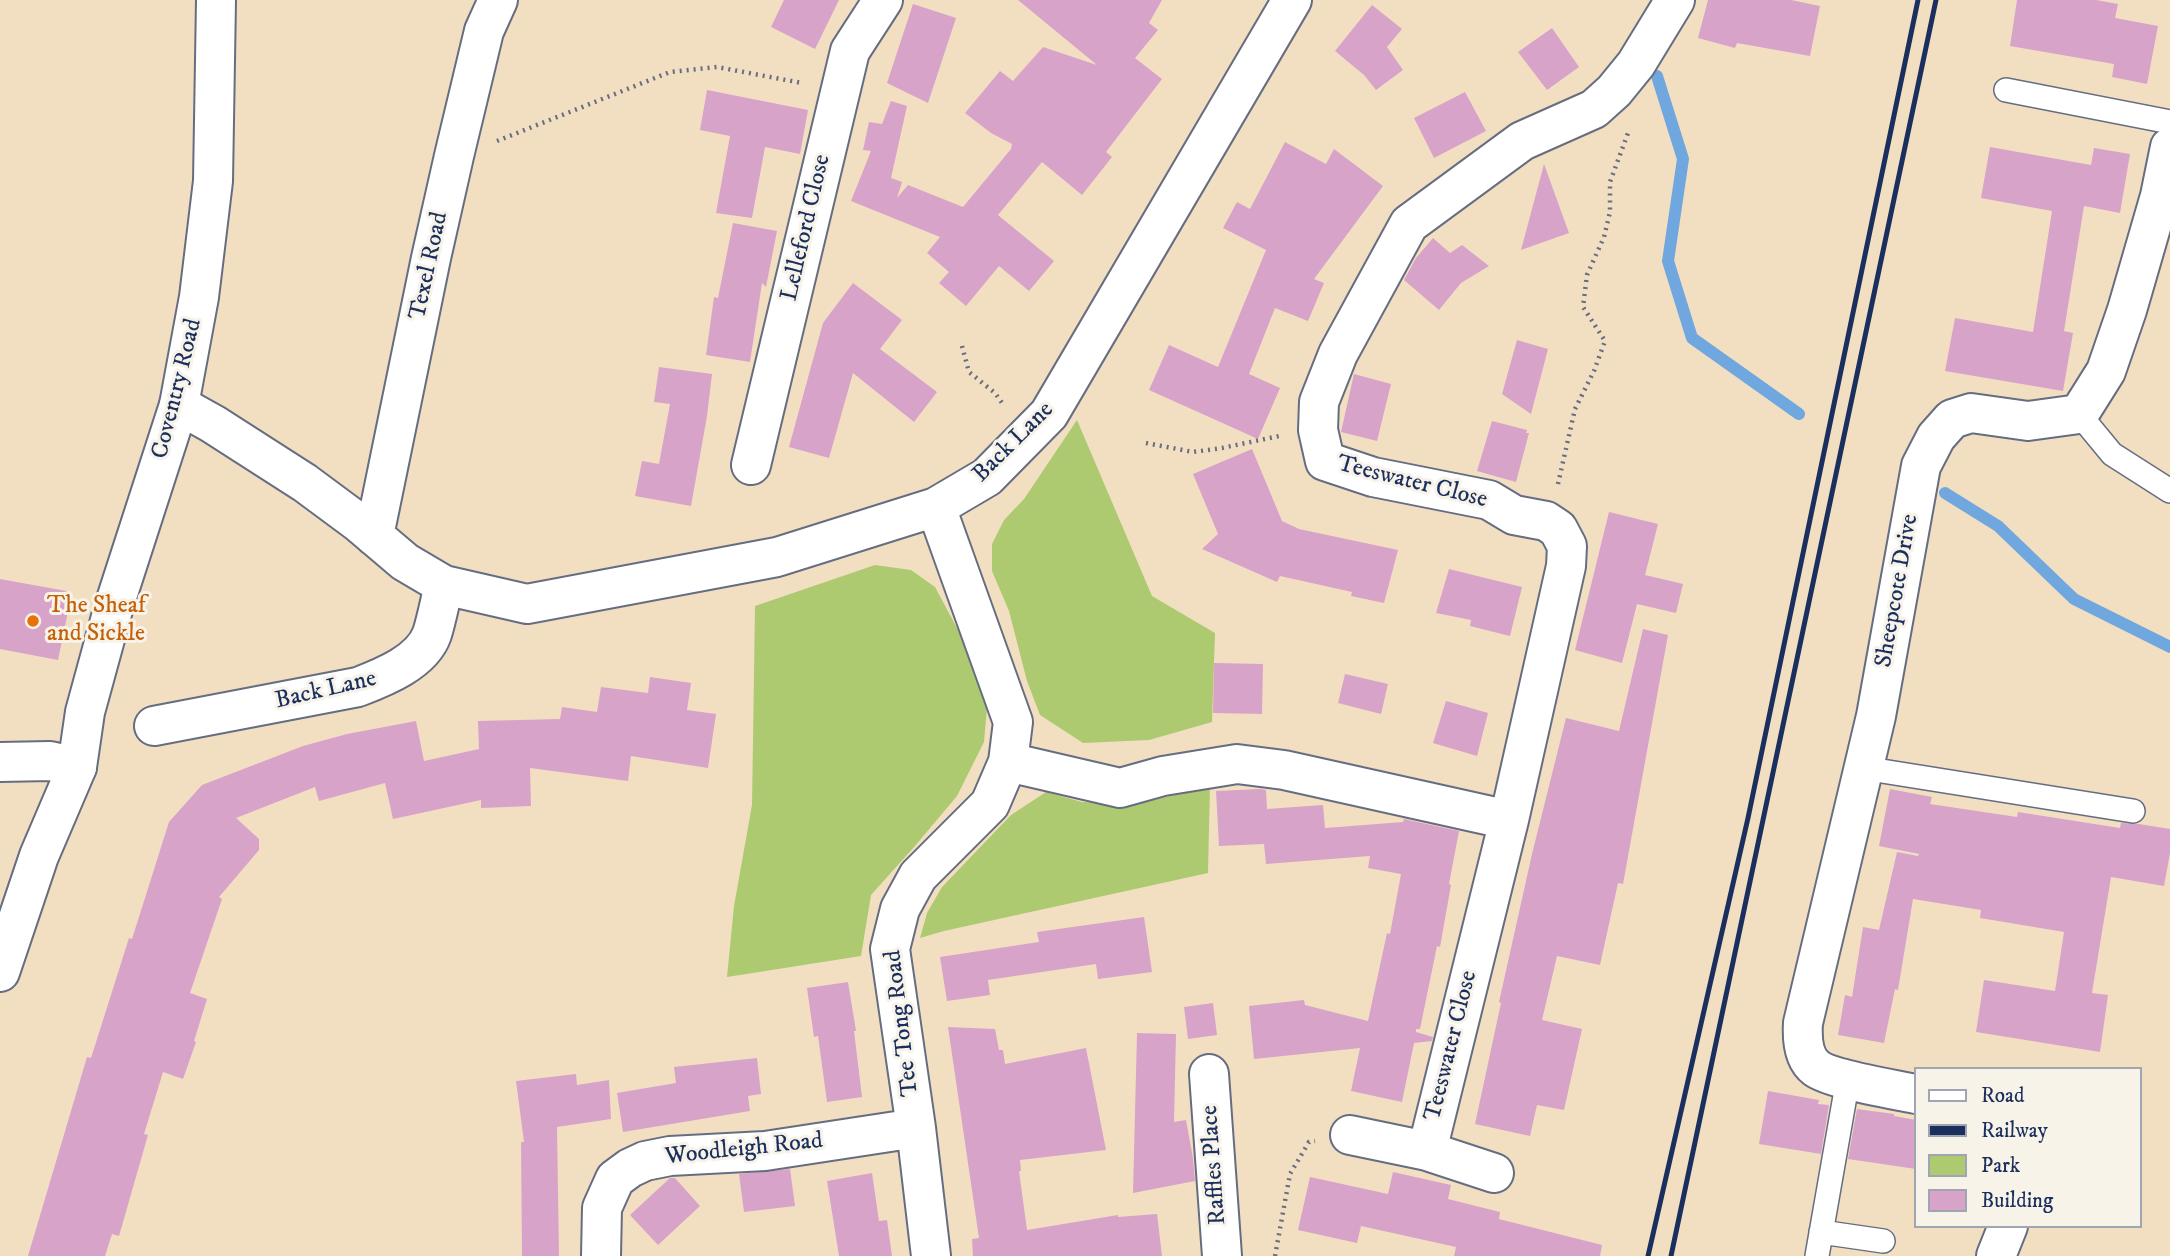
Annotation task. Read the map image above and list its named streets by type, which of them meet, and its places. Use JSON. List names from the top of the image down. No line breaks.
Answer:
{"streets":{"street":["Lelleford Close","Texel Road","Coventry Road","Back Lane","Teeswater Close","Sheepcote Drive","Tee Tong Road","Woodleigh Road","Raffles Place"]},"crossings":[["Texel Road","Back Lane"],["Coventry Road","Back Lane"],["Back Lane","Tee Tong Road"],["Tee Tong Road","Woodleigh Road"]],"places":["The Sheaf and Sickle"],"legend":["Road","Railway","Park","Building"]}
